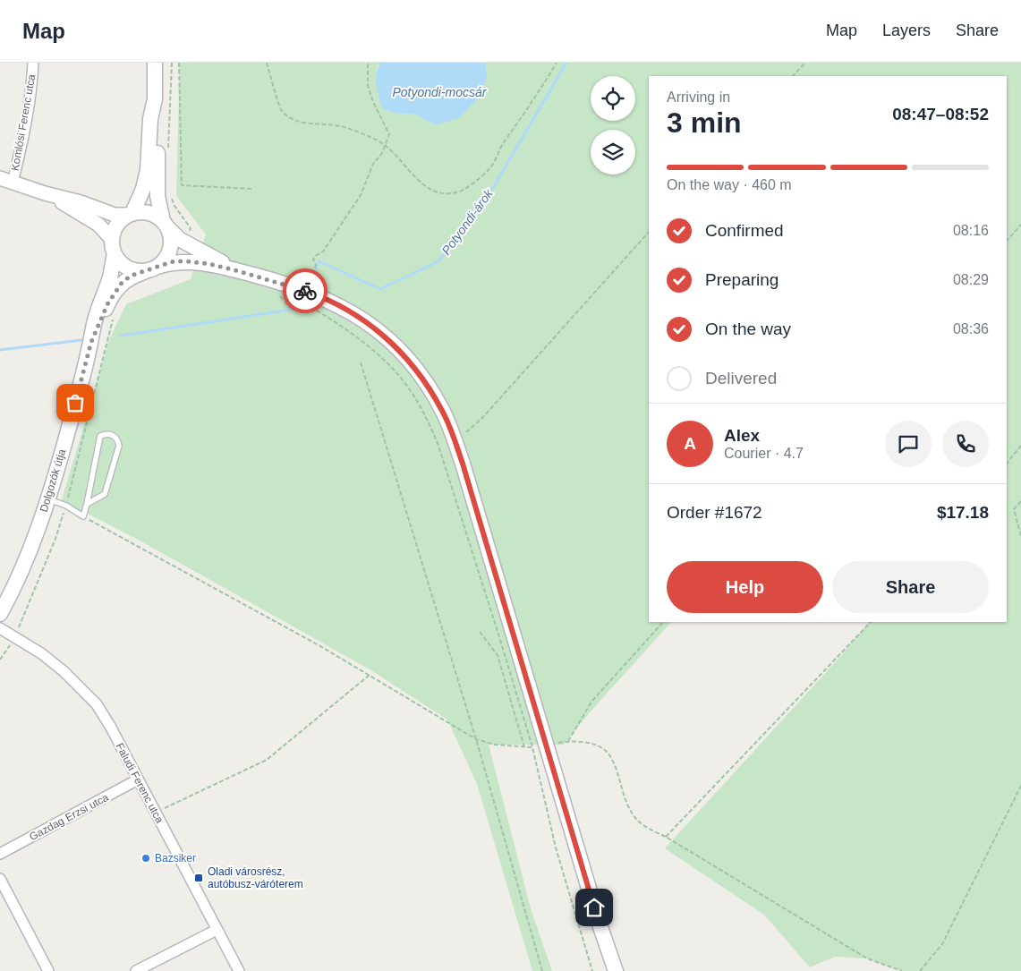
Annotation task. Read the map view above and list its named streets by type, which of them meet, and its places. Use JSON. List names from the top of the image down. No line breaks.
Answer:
{"streets":{"main road":["Dolgozók útja"],"street":["Komlósi Ferenc utca","Faludi Ferenc utca","Gazdag Erzsi utca"]},"crossings":[["Faludi Ferenc utca","Gazdag Erzsi utca"]],"water":["Potyondi-mocsár","Potyondi-árok"],"places":{"other":["Bazsiker"],"transit":["Oladi városrész, autóbusz-váróterem"]},"page":{"header":"Map","nav":["Map","Layers","Share"],"heading":["3 min","Arriving in","08:47–08:52"],"panel":["Alex","Courier · 4.7","Order #1672","$17.18"],"bar":"On the way · 460 m","list":[["Confirmed","08:16"],["Preparing","08:29"],["On the way","08:36"],"Delivered"],"round":"A","buttons":["Help","Share"]}}
